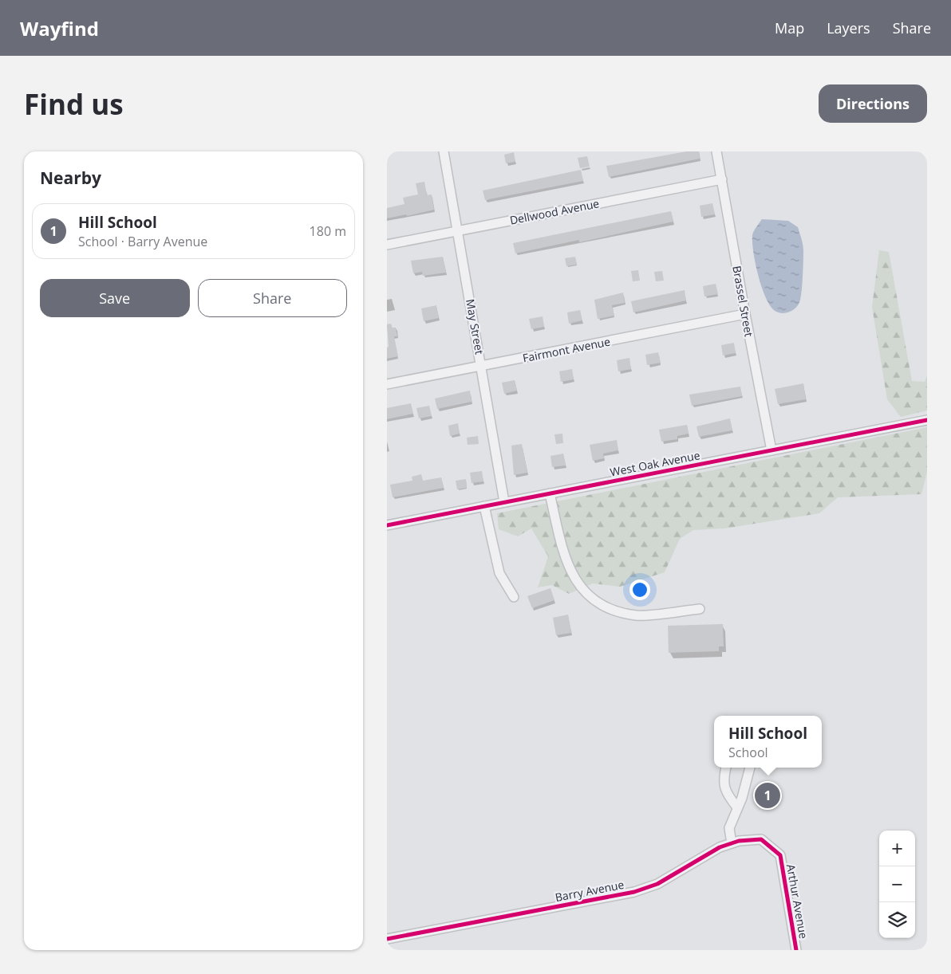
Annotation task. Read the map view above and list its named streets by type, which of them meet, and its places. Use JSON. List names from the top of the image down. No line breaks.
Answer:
{"streets":{"street":["Dellwood Avenue","Brassel Street","May Street","Fairmont Avenue","West Oak Avenue","Barry Avenue","Arthur Avenue"]},"crossings":[["Dellwood Avenue","Brassel Street"],["Dellwood Avenue","May Street"],["Brassel Street","Fairmont Avenue"],["Brassel Street","West Oak Avenue"],["May Street","Fairmont Avenue"],["May Street","West Oak Avenue"],["Barry Avenue","Arthur Avenue"]],"page":{"header":"Wayfind","nav":["Map","Layers","Share"],"buttons":["Directions",["Save","Share"]],"title":"Find us","heading":"Nearby","list":[{"mark":"1","name":"Hill School","note":"School · Barry Avenue","value":"180 m"}],"popup":["Hill School","School"],"pins":"1","map_buttons":["+","−"]}}
